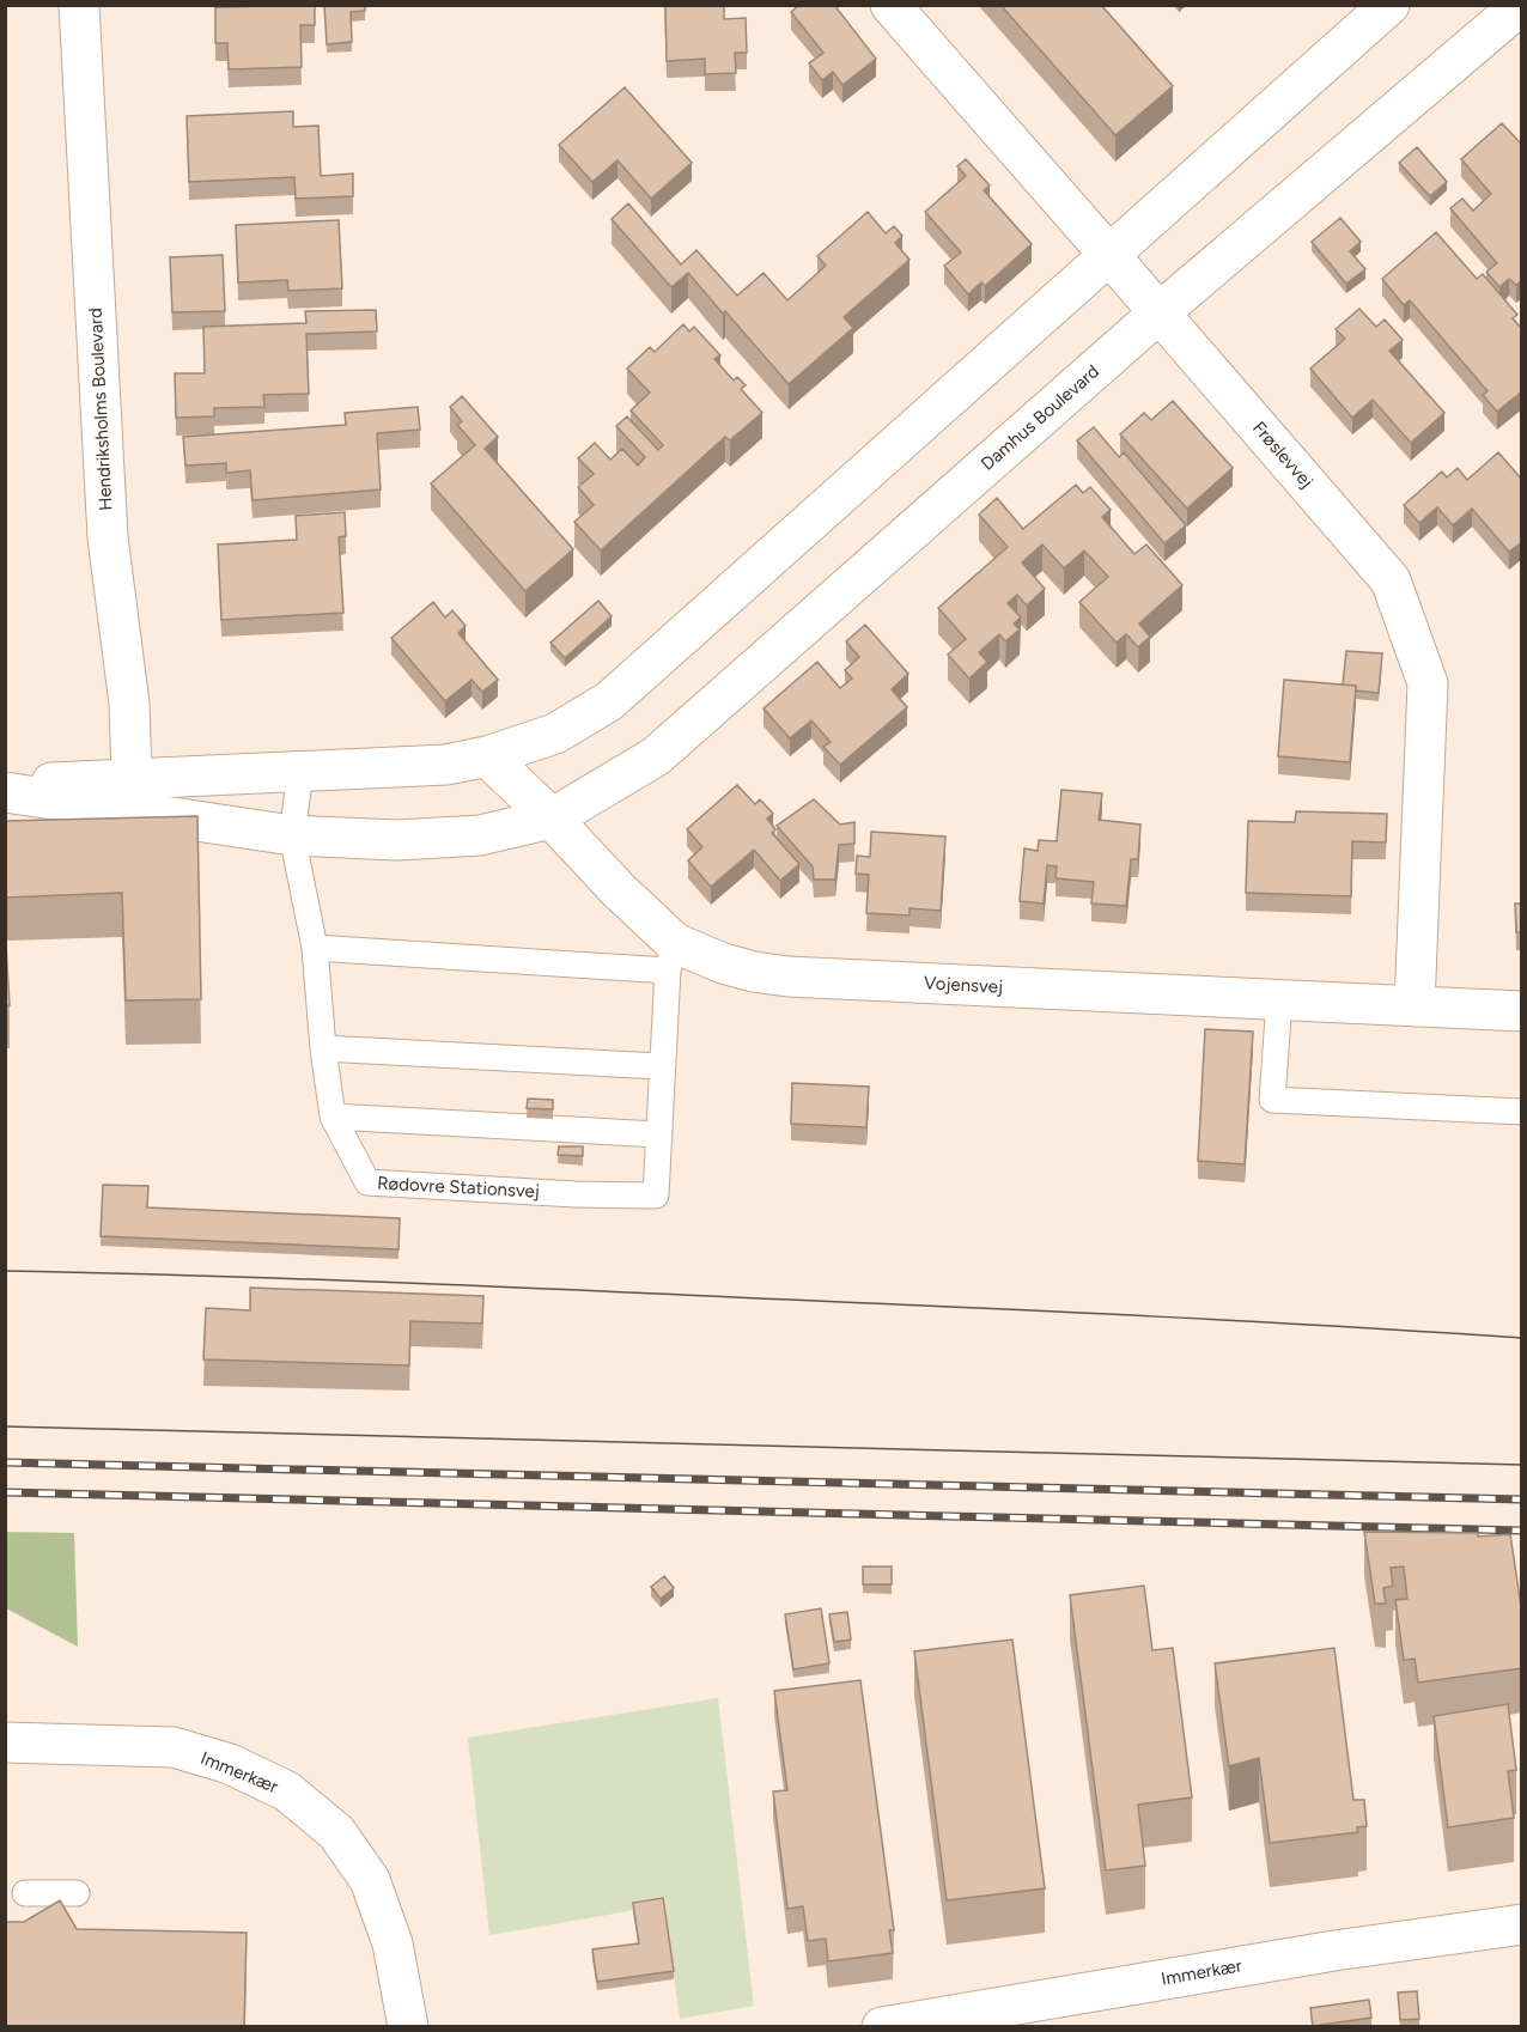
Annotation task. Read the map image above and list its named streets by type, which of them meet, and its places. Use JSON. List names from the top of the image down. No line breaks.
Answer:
{"streets":{"street":["Hendriksholms Boulevard","Damhus Boulevard","Frøslevvej","Vojensvej","Immerkær"],"lane":["Rødovre Stationsvej"]},"crossings":[["Damhus Boulevard","Frøslevvej"],["Damhus Boulevard","Vojensvej"],["Frøslevvej","Vojensvej"],["Vojensvej","Rødovre Stationsvej"]]}
